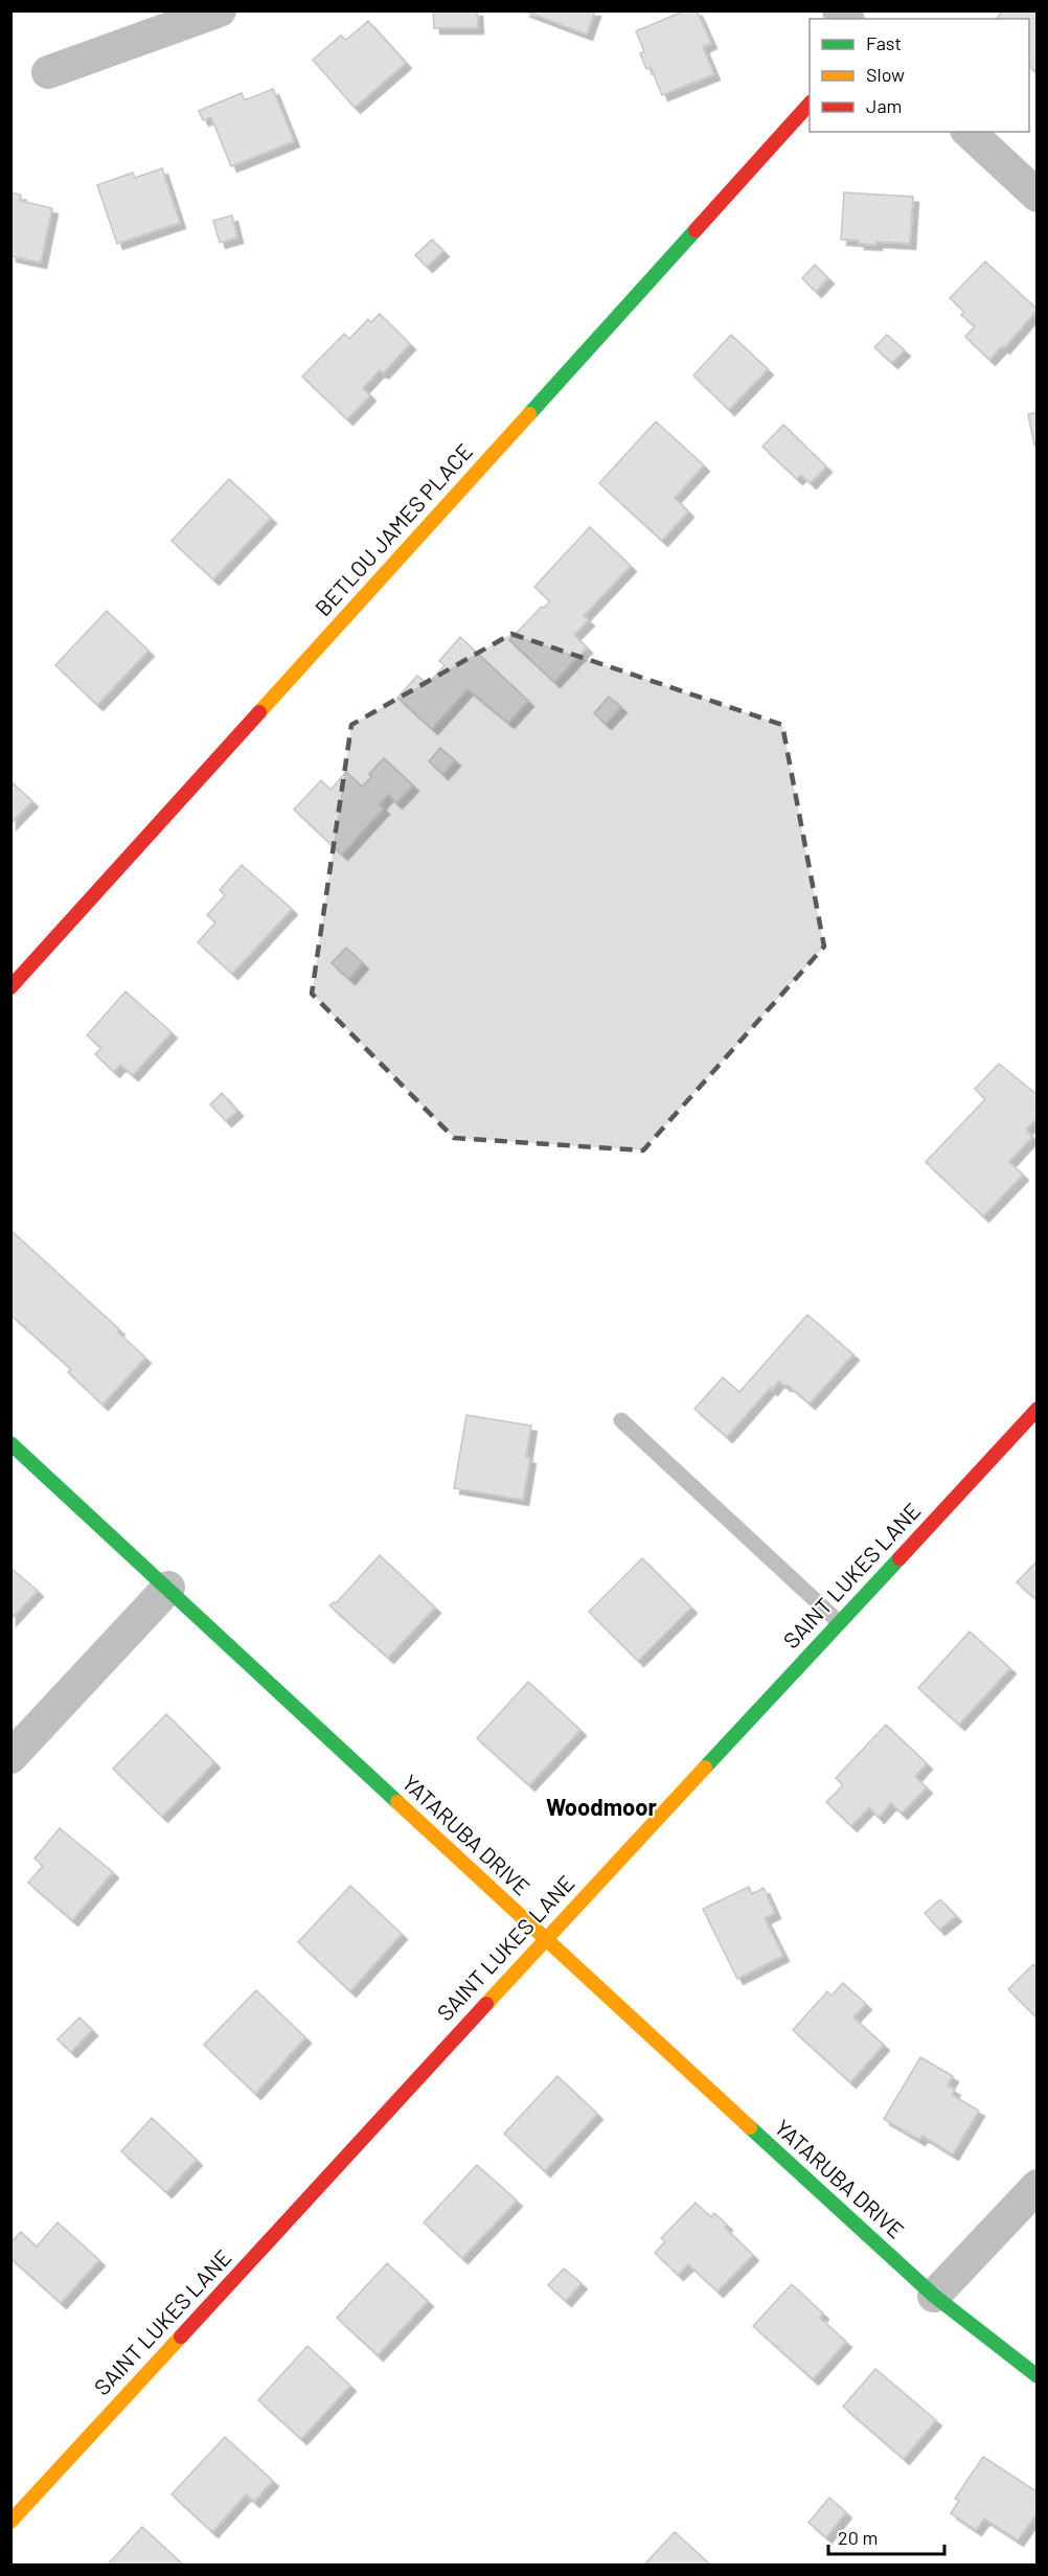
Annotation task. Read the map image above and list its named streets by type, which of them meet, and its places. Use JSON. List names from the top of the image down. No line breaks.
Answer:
{"streets":{"street":["BETLOU JAMES PLACE","SAINT LUKES LANE","YATARUBA DRIVE"]},"crossings":[["SAINT LUKES LANE","YATARUBA DRIVE"]],"districts":["Woodmoor"],"legend":["Fast","Slow","Jam"],"scale_bar":"20 m"}
